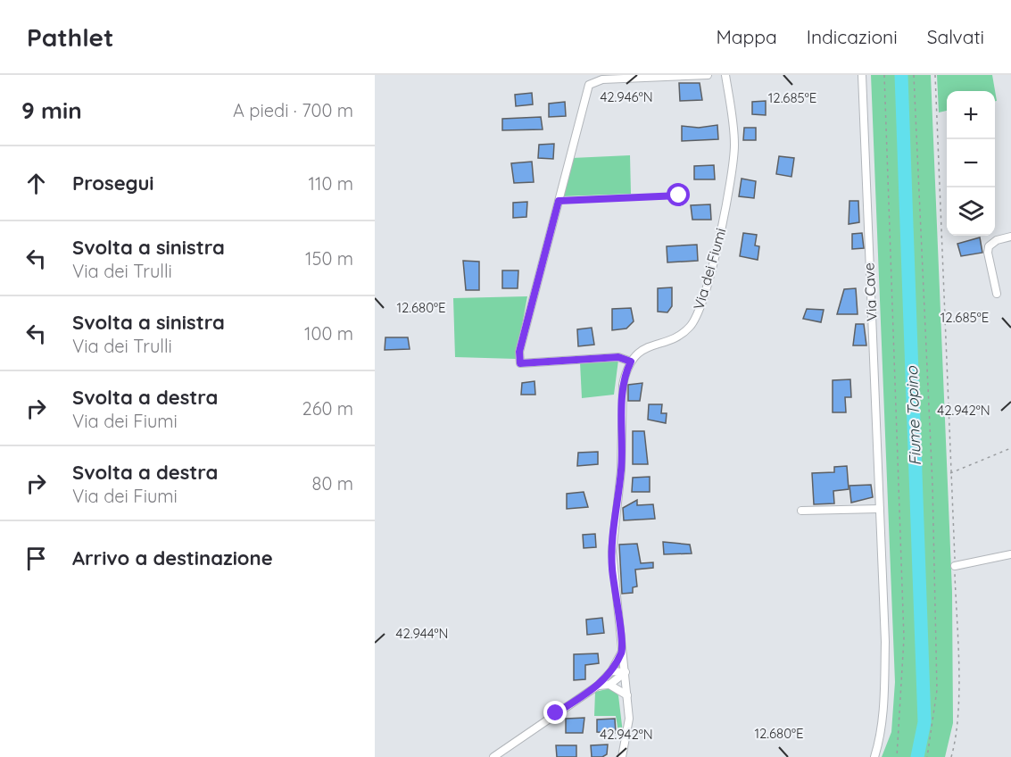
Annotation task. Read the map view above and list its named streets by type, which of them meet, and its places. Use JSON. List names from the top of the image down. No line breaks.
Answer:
{"streets":{"street":["Via dei Fiumi","Via Cave"]},"water":["Fiume Topino"],"page":{"header":"Pathlet","nav":["Mappa","Indicazioni","Salvati"],"heading":["9 min","A piedi · 700 m"],"map_buttons":["+","−"],"list":[["Prosegui","110 m"],["Svolta a sinistra","Via dei Trulli","150 m"],["Svolta a sinistra","Via dei Trulli","100 m"],["Svolta a destra","Via dei Fiumi","260 m"],["Svolta a destra","Via dei Fiumi","80 m"],"Arrivo a destinazione"]},"coordinates":["42.946°N","12.685°E","12.680°E","42.942°N","42.944°N"]}
